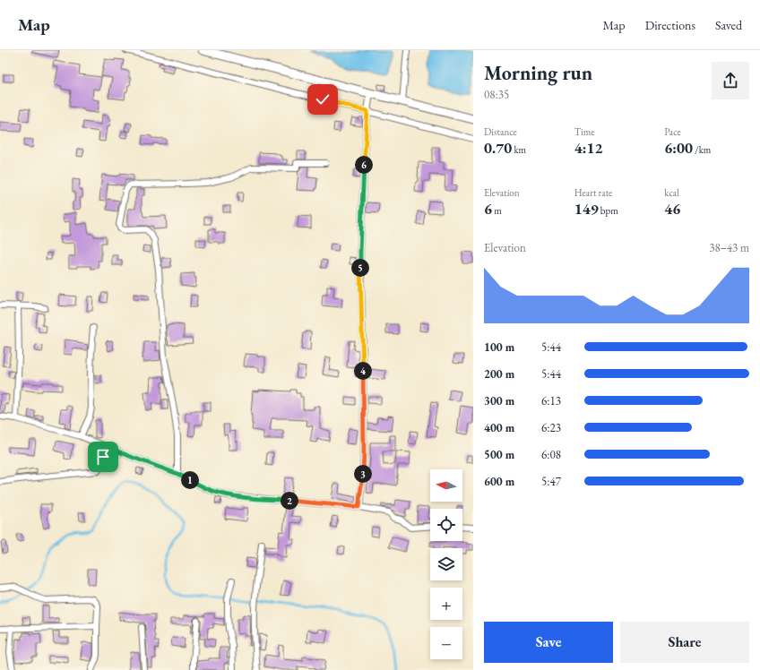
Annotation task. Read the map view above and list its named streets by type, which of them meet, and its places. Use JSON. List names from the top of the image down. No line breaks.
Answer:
{"north":"left","page":{"header":"Map","nav":["Map","Directions","Saved"],"heading":["Morning run","08:35"],"stats":[["Distance","0.70 km"],["Time","4:12"],["Pace","6:00 /km"],["Elevation","6 m"],["Heart rate","149 bpm"],["kcal","46"]],"pins":["6","5","4","3","1","2"],"chart":["Elevation","38–43 m"],"list":[{"name":"100 m","note":"5:44"},{"name":"200 m","note":"5:44"},{"name":"300 m","note":"6:13"},{"name":"400 m","note":"6:23"},{"name":"500 m","note":"6:08"},{"name":"600 m","note":"5:47"}],"map_buttons":["+","−"],"buttons":["Save","Share"]}}
